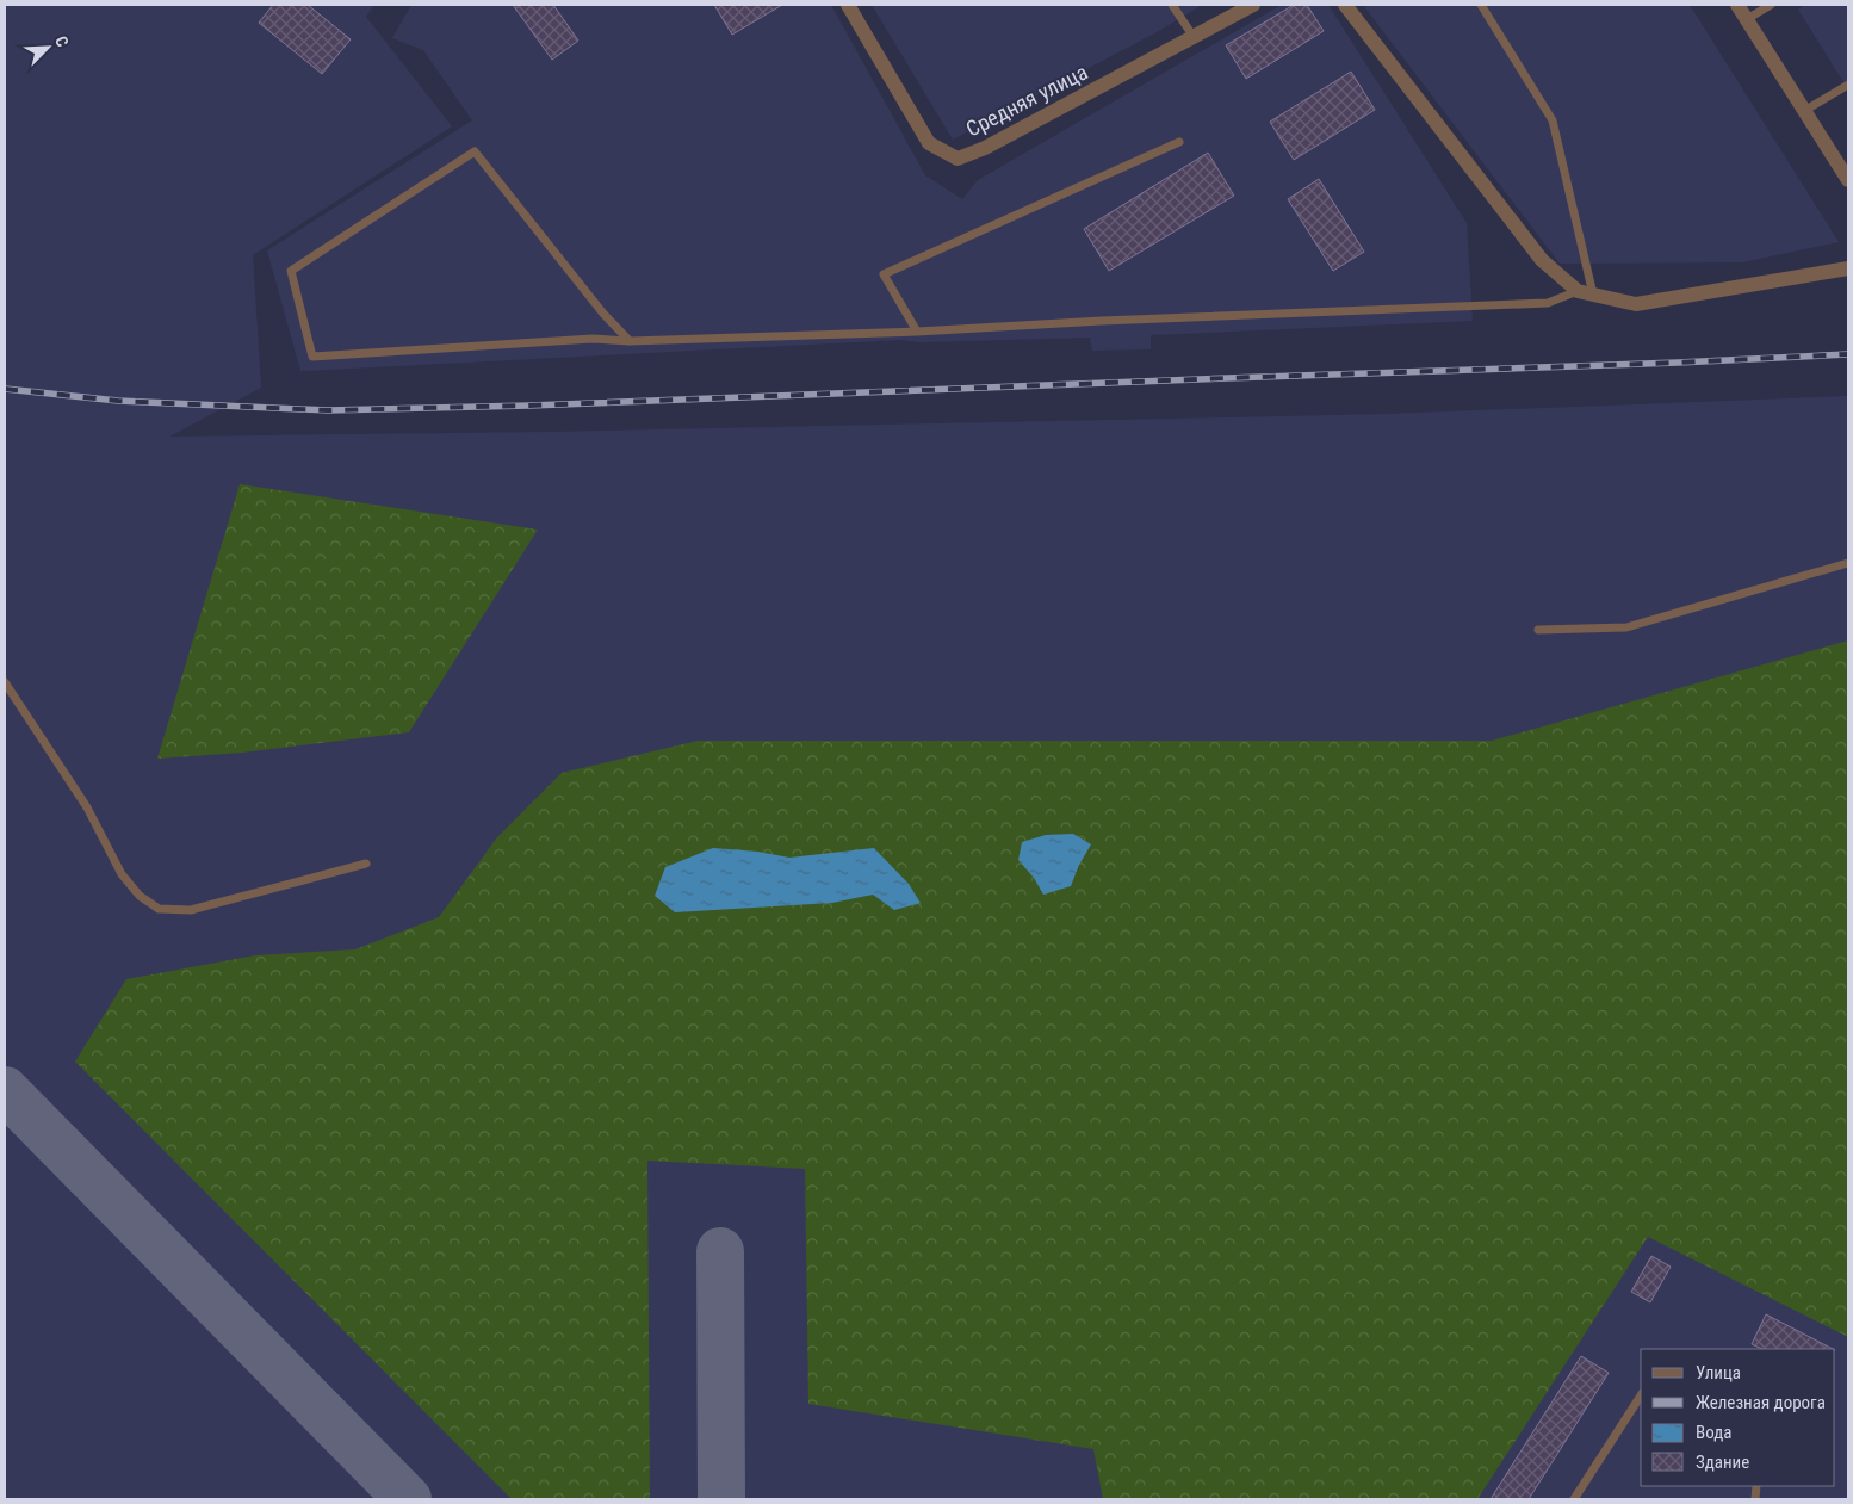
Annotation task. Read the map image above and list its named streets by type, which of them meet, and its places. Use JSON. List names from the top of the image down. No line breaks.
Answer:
{"streets":{"street":["Средняя улица"]},"legend":["Улица","Железная дорога","Вода","Здание"],"north":"top right"}
